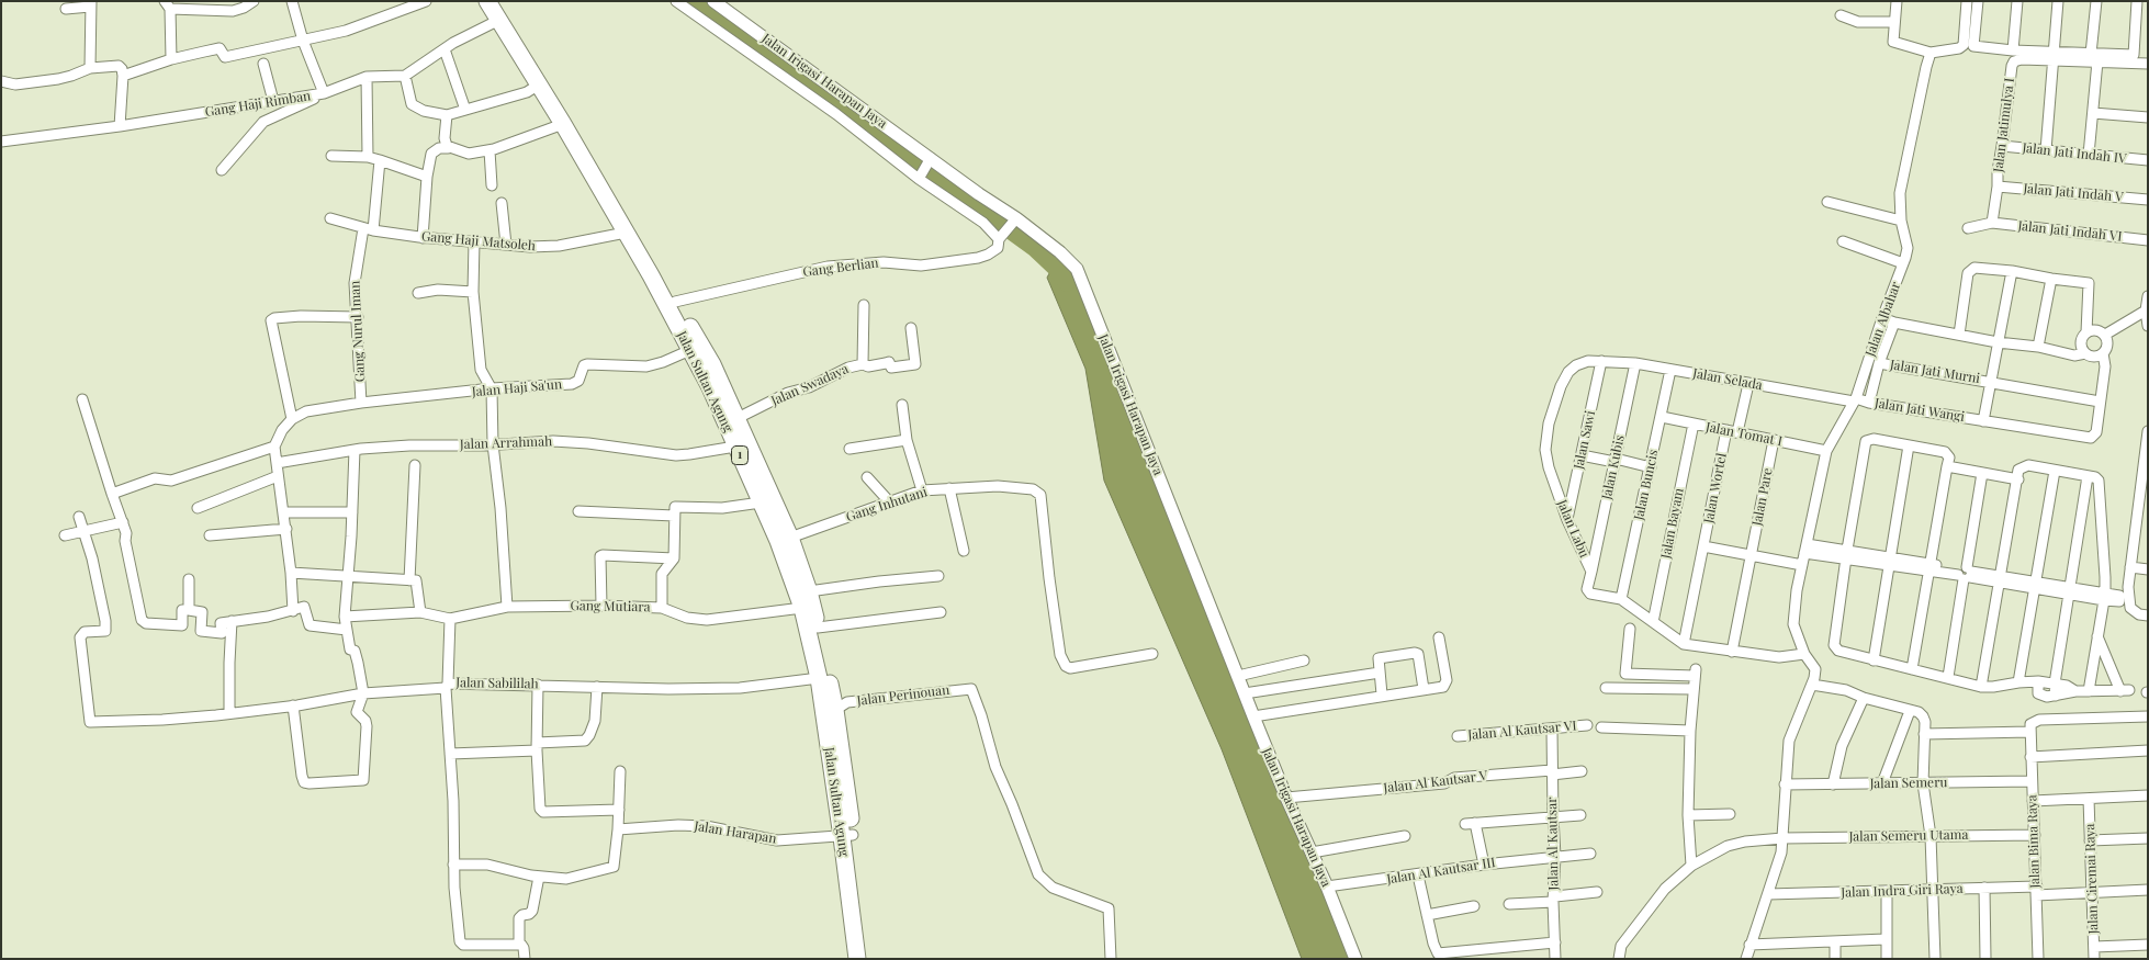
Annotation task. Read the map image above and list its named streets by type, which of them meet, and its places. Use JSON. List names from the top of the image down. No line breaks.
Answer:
{"streets":{"highway":["Jalan Sultan Agung","1"],"street":["Jalan Irigasi Harapan Jaya","Gang Haji Rimban","Jalan Jatimulya I","Jalan Jati Indah IV","Jalan Jati Indah V","Jalan Jati Indah VI","Gang Haji Matsoleh","Gang Berlian","Jalan Albahar","Gang Nurul Iman","Jalan Jati Murni","Jalan Selada","Jalan Swadaya","Jalan Haji Sa'un","Jalan Jati Wangi","Jalan Tomat I","Jalan Sawi","Jalan Arrahmah","Jalan Kubis","Jalan Buncis","Jalan Wortel","Jalan Pare","Gang Inhutani","Jalan Bayam","Jalan Labu","Gang Mutiara","Jalan Sabililah","Jalan Perinouan","Jalan Al Kautsar VI","Jalan Al Kautsar V","Jalan Semeru","Jalan Harapan","Jalan Semeru Utama","Jalan Bima Raya","Jalan Al Kautsar","Jalan Al Kautsar III","Jalan Ciremai Raya","Jalan Indra Giri Raya"]},"crossings":[["Jalan Irigasi Harapan Jaya","Jalan Al Kautsar V"],["Jalan Irigasi Harapan Jaya","Jalan Al Kautsar III"],["Jalan Jatimulya I","Jalan Jati Indah IV"],["Jalan Jatimulya I","Jalan Jati Indah V"],["Jalan Jatimulya I","Jalan Jati Indah VI"],["Gang Haji Matsoleh","Gang Nurul Iman"],["Gang Haji Matsoleh","Jalan Sultan Agung"],["Gang Berlian","Jalan Sultan Agung"],["Jalan Albahar","Jalan Selada"],["Jalan Albahar","Jalan Jati Wangi"],["Jalan Albahar","Jalan Tomat I"],["Jalan Albahar","Jalan Labu"],["Gang Nurul Iman","Jalan Haji Sa'un"],["Jalan Selada","Jalan Jati Wangi"],["Jalan Selada","Jalan Sawi"],["Jalan Selada","Jalan Kubis"],["Jalan Selada","Jalan Buncis"],["Jalan Selada","Jalan Labu"],["Jalan Sultan Agung","Jalan Swadaya"],["Jalan Sultan Agung","Jalan Haji Sa'un"],["Jalan Sultan Agung","Jalan Arrahmah"],["Jalan Sultan Agung","Gang Inhutani"],["Jalan Sultan Agung","Gang Mutiara"],["Jalan Sultan Agung","Jalan Sabililah"],["Jalan Sultan Agung","Jalan Perinouan"],["Jalan Sultan Agung","Jalan Harapan"],["Jalan Tomat I","Jalan Buncis"],["Jalan Tomat I","Jalan Wortel"],["Jalan Tomat I","Jalan Pare"],["Jalan Tomat I","Jalan Bayam"],["Jalan Sawi","Jalan Labu"],["Jalan Kubis","Jalan Labu"],["Jalan Buncis","Jalan Labu"],["Jalan Wortel","Jalan Labu"],["Jalan Pare","Jalan Labu"],["Jalan Bayam","Jalan Labu"],["Jalan Al Kautsar VI","Jalan Al Kautsar"],["Jalan Al Kautsar V","Jalan Al Kautsar"],["Jalan Semeru","Jalan Bima Raya"],["Jalan Semeru Utama","Jalan Bima Raya"],["Jalan Bima Raya","Jalan Indra Giri Raya"],["Jalan Al Kautsar","Jalan Al Kautsar III"],["Jalan Ciremai Raya","Jalan Indra Giri Raya"]]}
